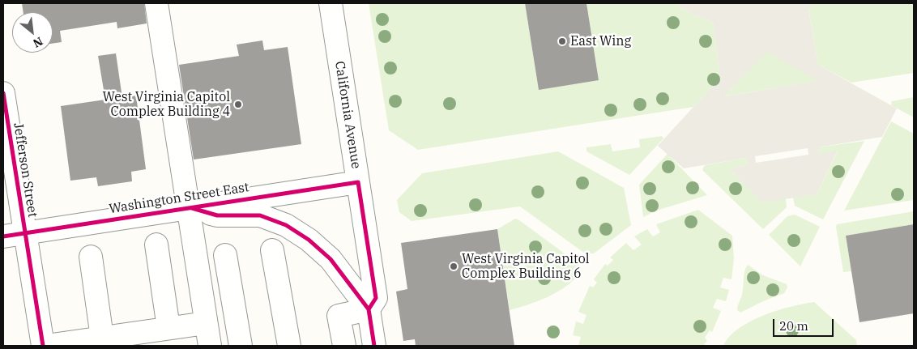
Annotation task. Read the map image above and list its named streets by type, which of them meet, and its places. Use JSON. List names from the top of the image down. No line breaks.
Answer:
{"streets":{"street":["California Avenue","Jefferson Street","Washington Street East"]},"crossings":[["California Avenue","Washington Street East"],["Jefferson Street","Washington Street East"]],"places":["East Wing","West Virginia Capitol Complex Building 4","West Virginia Capitol Complex Building 6"],"scale_bar":"20 m","north":"bottom right"}
